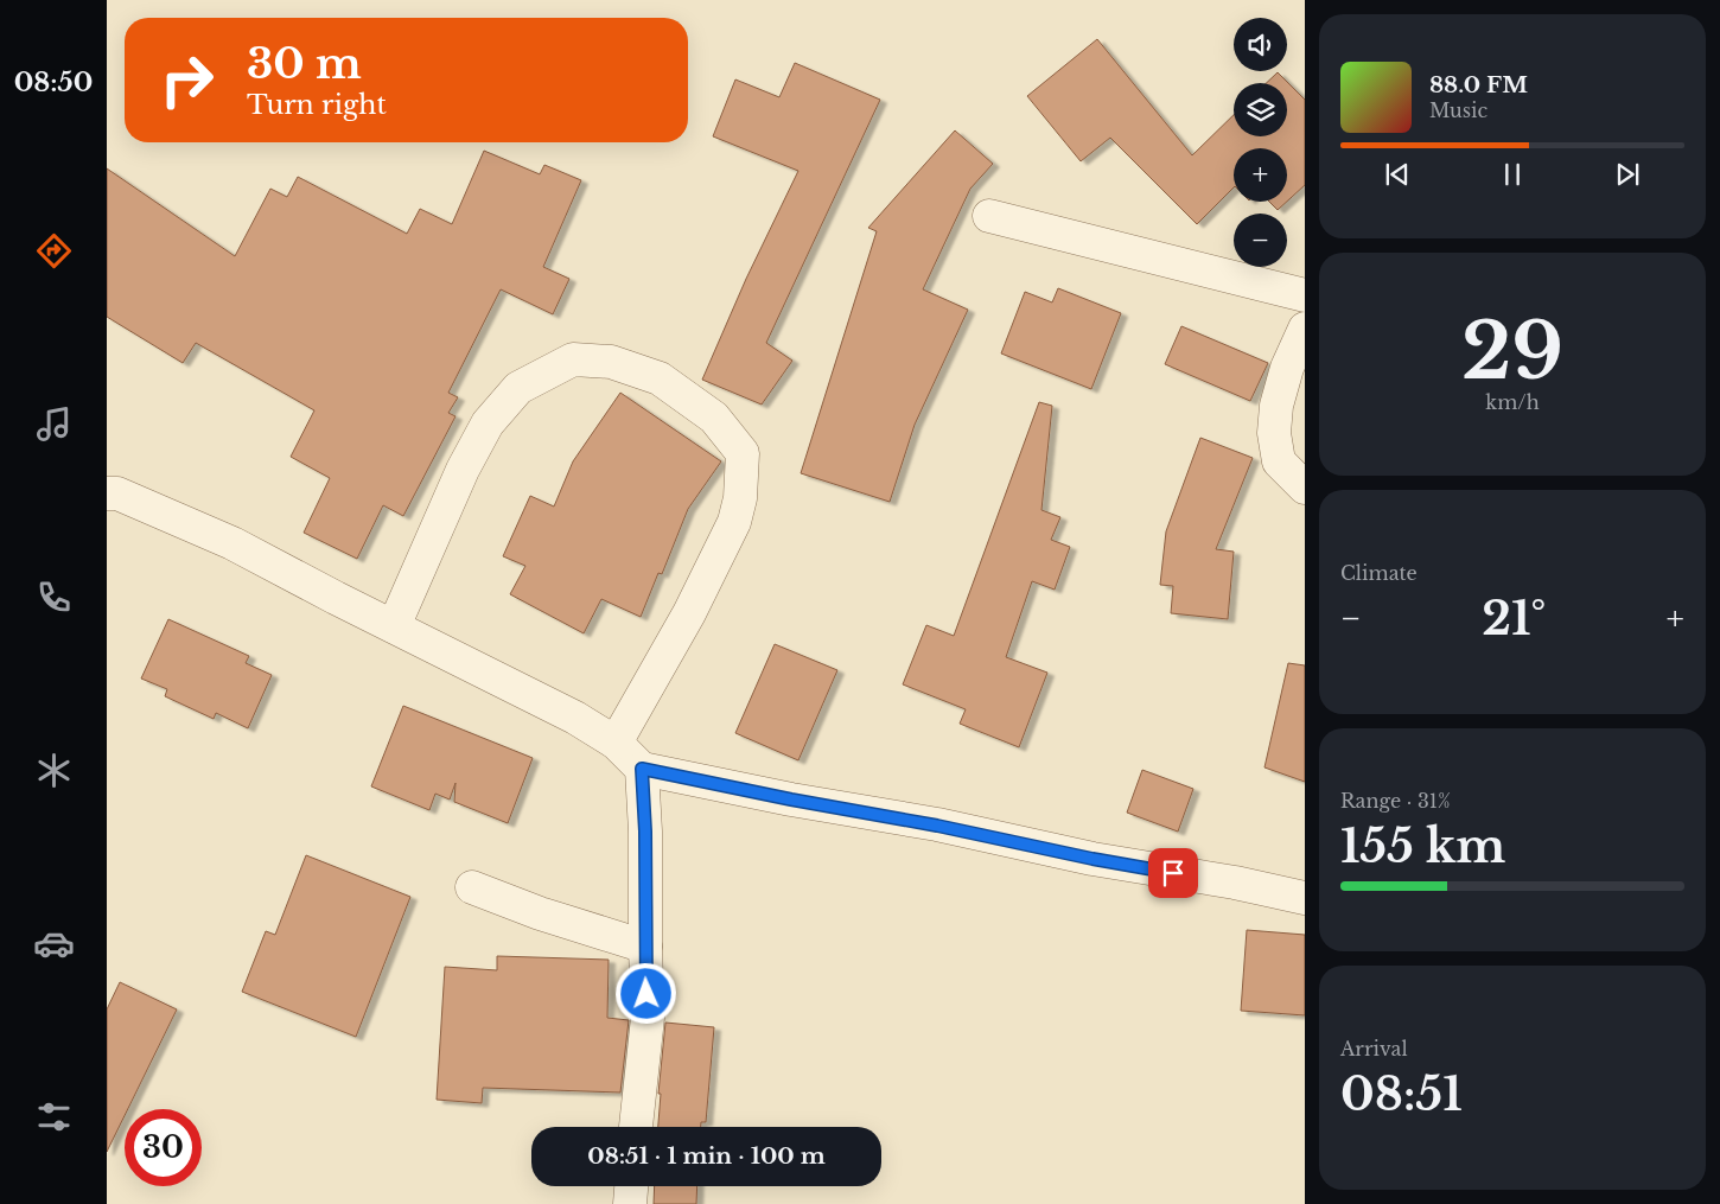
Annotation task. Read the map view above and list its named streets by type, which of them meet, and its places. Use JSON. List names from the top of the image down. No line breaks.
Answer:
{"page":{"tabs":"08:50","map_buttons":["+","−"],"turn":["30 m","Turn right"],"song":["88.0 FM","Music"],"tile":[["29","km/h"],"Climate",["Range · 31%","155 km"],["Arrival","08:51"]],"heat":["−","21°","+"],"limit":"30","trip":"08:51 · 1 min · 100 m"}}
